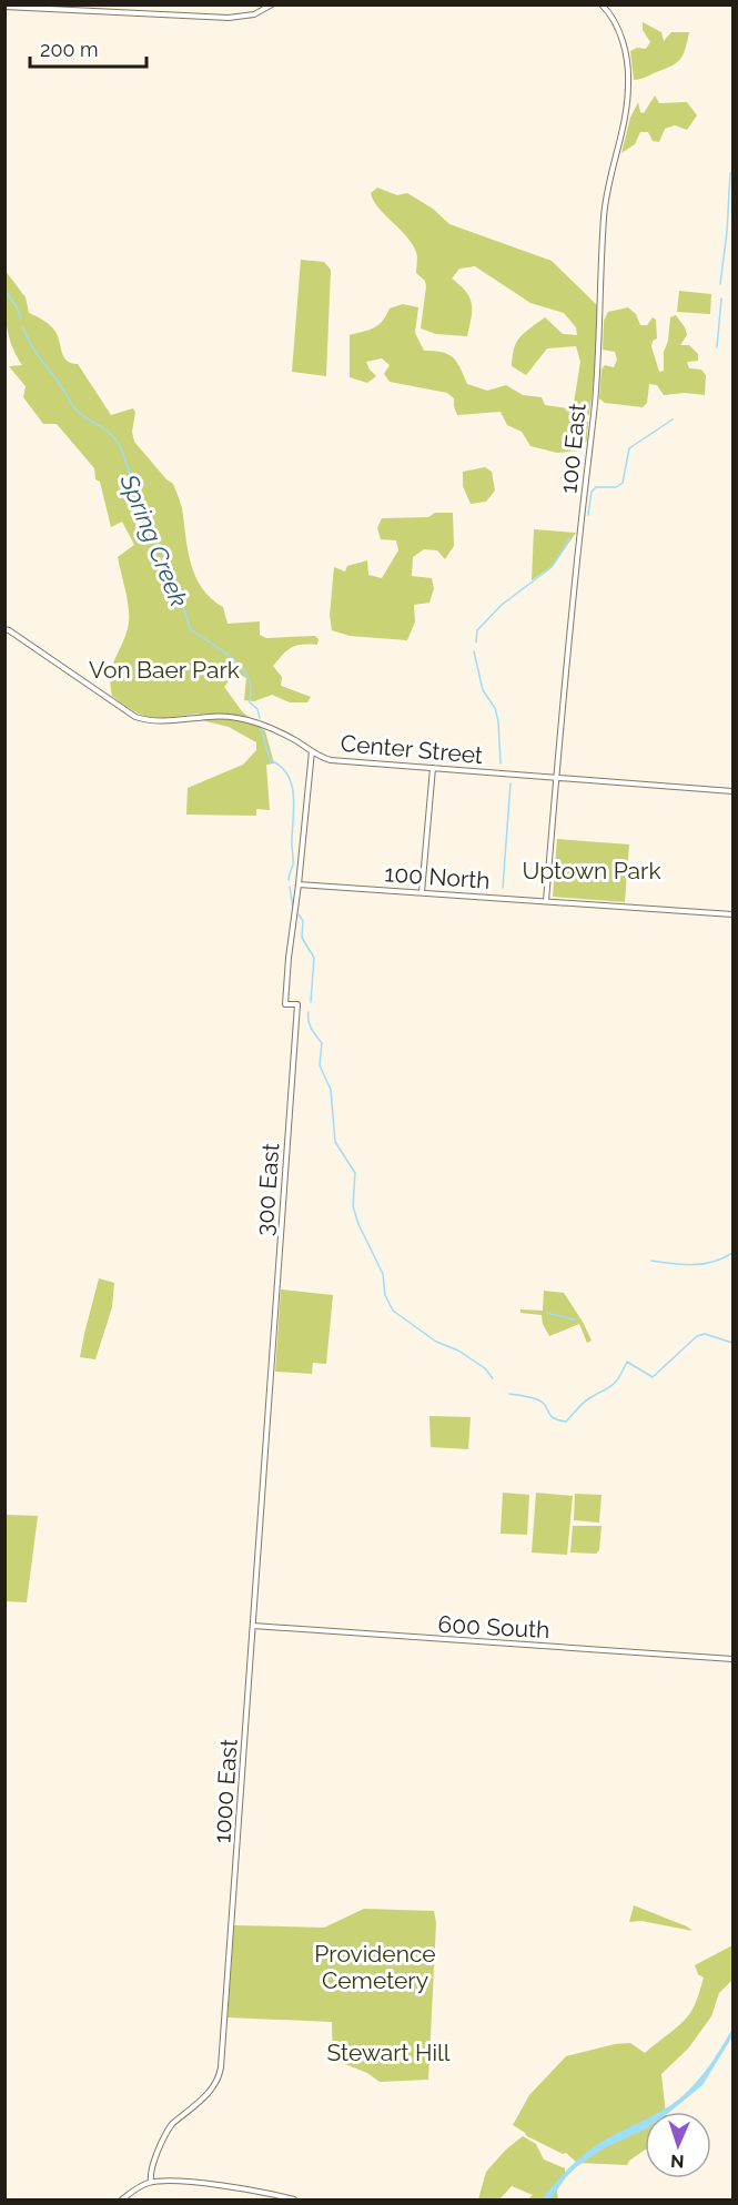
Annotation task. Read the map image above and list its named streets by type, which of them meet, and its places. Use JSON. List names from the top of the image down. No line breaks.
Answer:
{"streets":{"street":["100 East","Center Street","100 North","300 East","600 South","1000 East"]},"crossings":[["100 East","Center Street"],["100 East","100 North"],["100 North","300 East"],["300 East","1000 East"],["600 South","1000 East"]],"water":["Spring Creek"],"parks":["Von Baer Park","Uptown Park","Providence Cemetery","Stewart Hill"],"scale_bar":"200 m","north":"bottom"}
